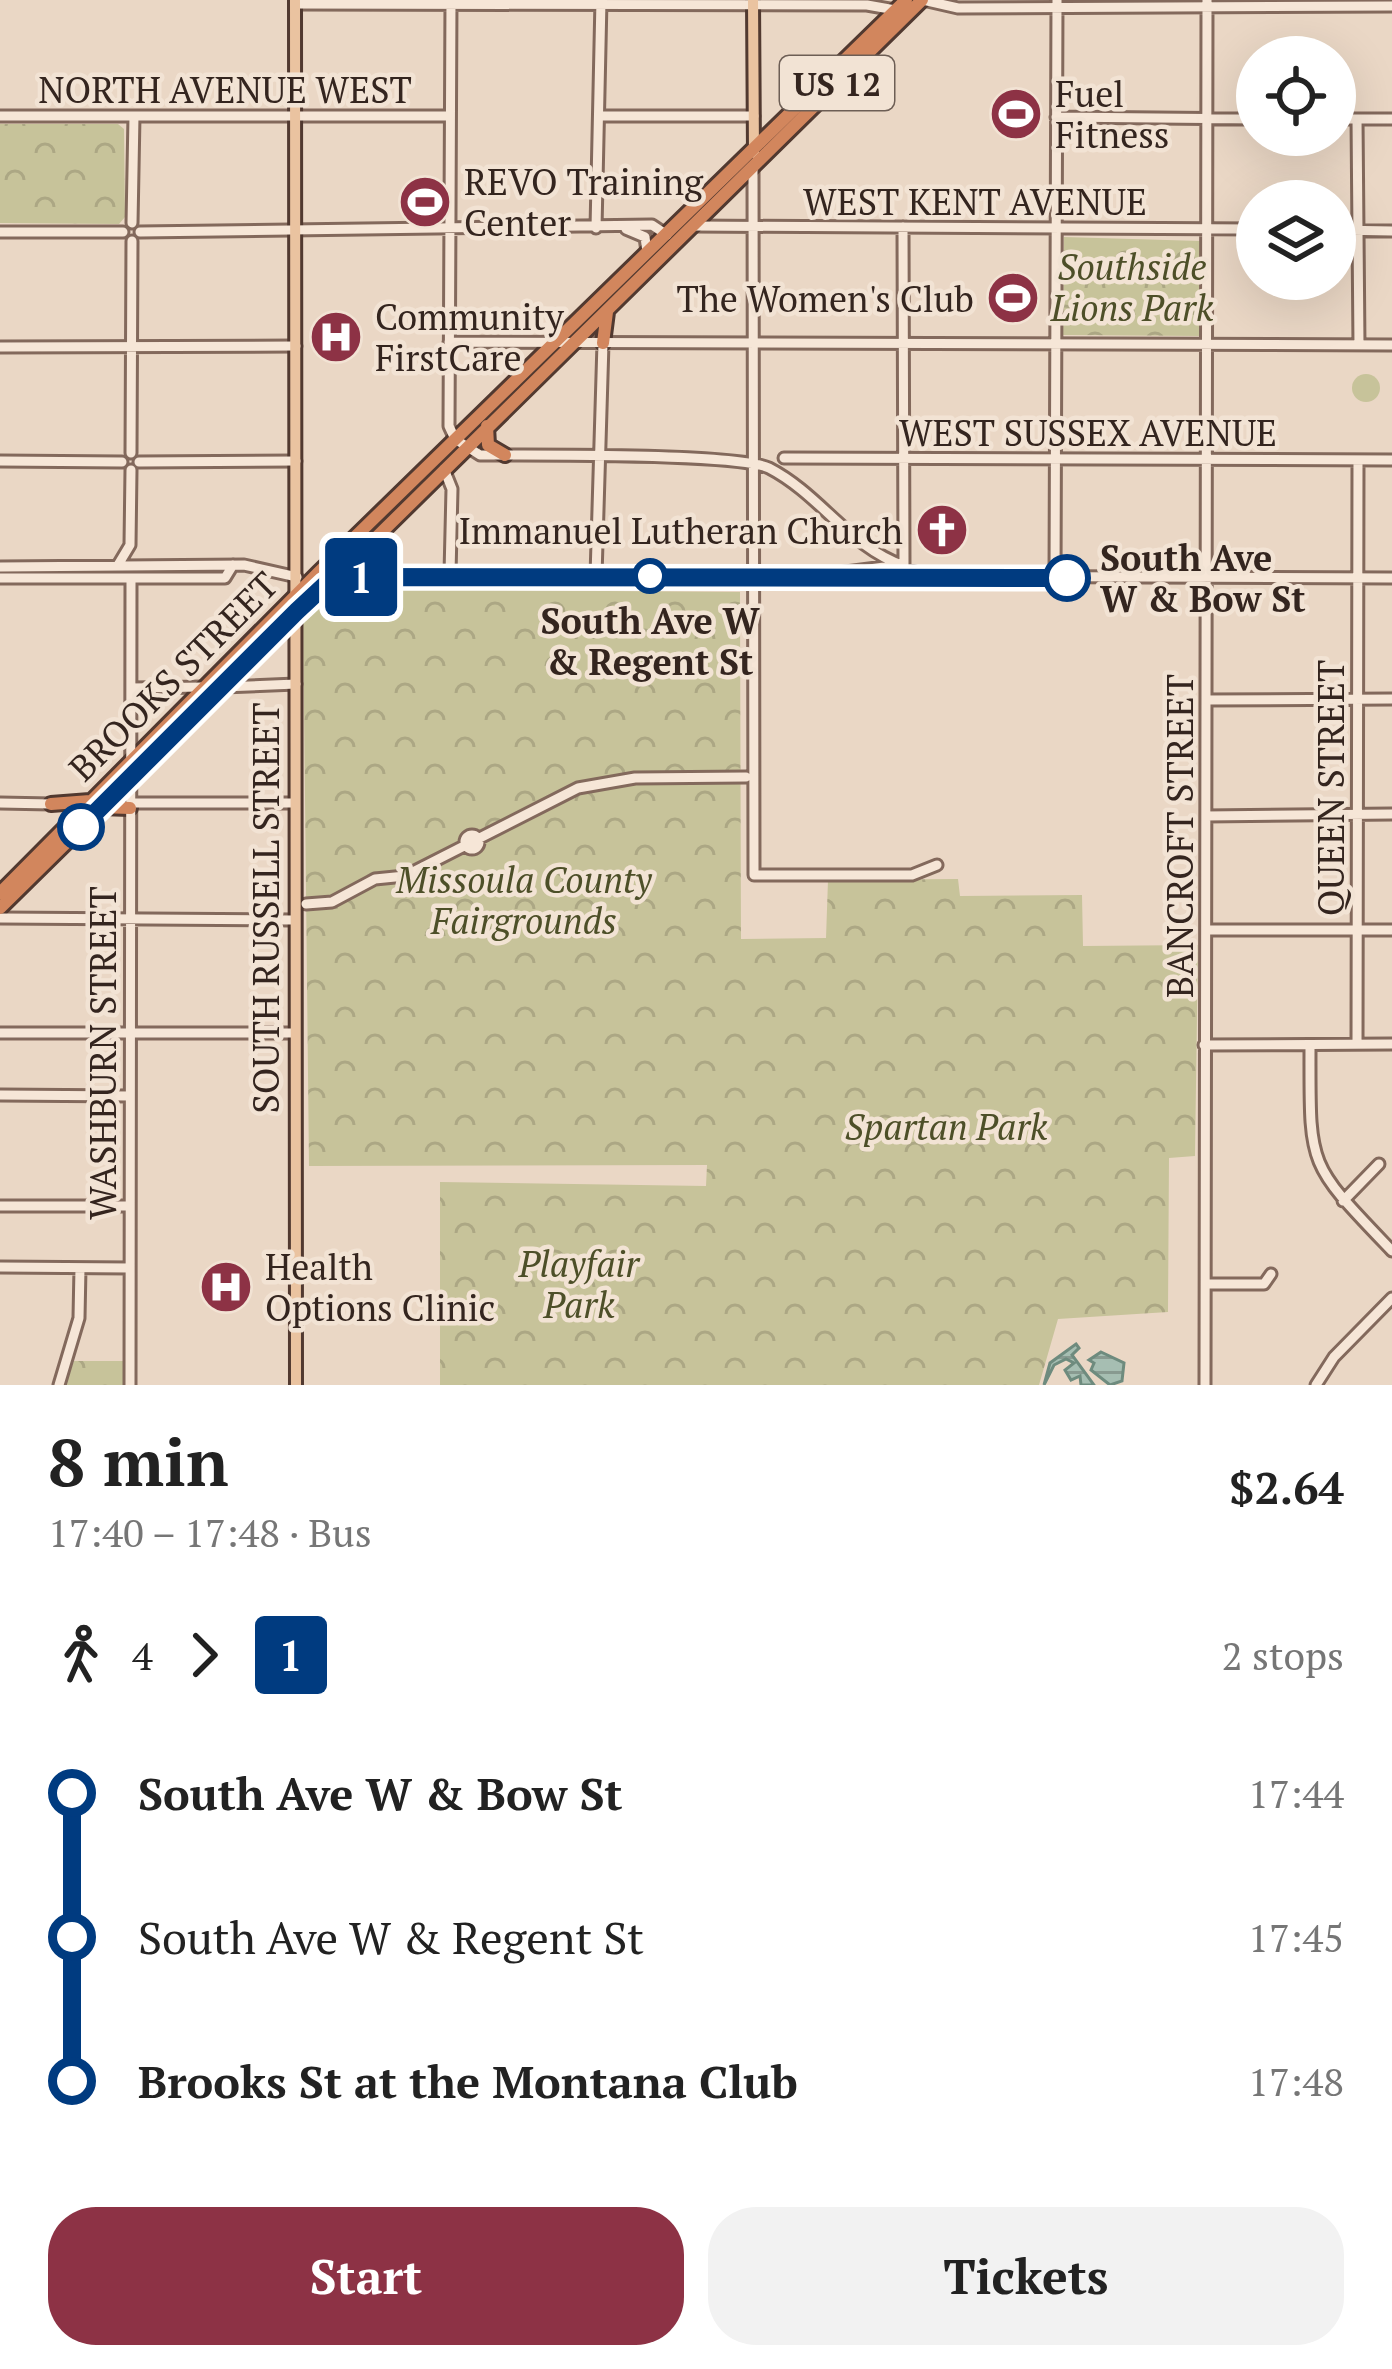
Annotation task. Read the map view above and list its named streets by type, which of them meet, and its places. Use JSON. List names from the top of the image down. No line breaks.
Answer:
{"streets":{"highway":["US 12","BROOKS STREET"],"main road":["SOUTH RUSSELL STREET"],"street":["NORTH AVENUE WEST","WEST KENT AVENUE","WEST SUSSEX AVENUE","QUEEN STREET","BANCROFT STREET","WASHBURN STREET"]},"crossings":[["NORTH AVENUE WEST","SOUTH RUSSELL STREET"],["WEST KENT AVENUE","BROOKS STREET"],["WEST KENT AVENUE","BANCROFT STREET"],["WEST SUSSEX AVENUE","QUEEN STREET"],["WEST SUSSEX AVENUE","BANCROFT STREET"],["BROOKS STREET","SOUTH RUSSELL STREET"],["BROOKS STREET","WASHBURN STREET"]],"parks":["Southside Lions Park","Missoula County Fairgrounds","Spartan Park","Playfair Park"],"places":{"sports":["Fuel Fitness","REVO Training Center","The Women's Club"],"hospital":["Community FirstCare","Health Options Clinic"],"church":["Immanuel Lutheran Church"],"other":["South Ave W & Regent St","South Ave W & Bow St"]},"lines":["bus line 1"],"page":{"on_map":"1","heading":["8 min","17:40 – 17:48 · Bus","$2.64"],"legs":["4","1","2 stops"],"list":[{"name":"South Ave W & Bow St","value":"17:44"},{"name":"South Ave W & Regent St","value":"17:45"},{"name":"Brooks St at the Montana Club","value":"17:48"}],"buttons":["Start","Tickets"]}}
